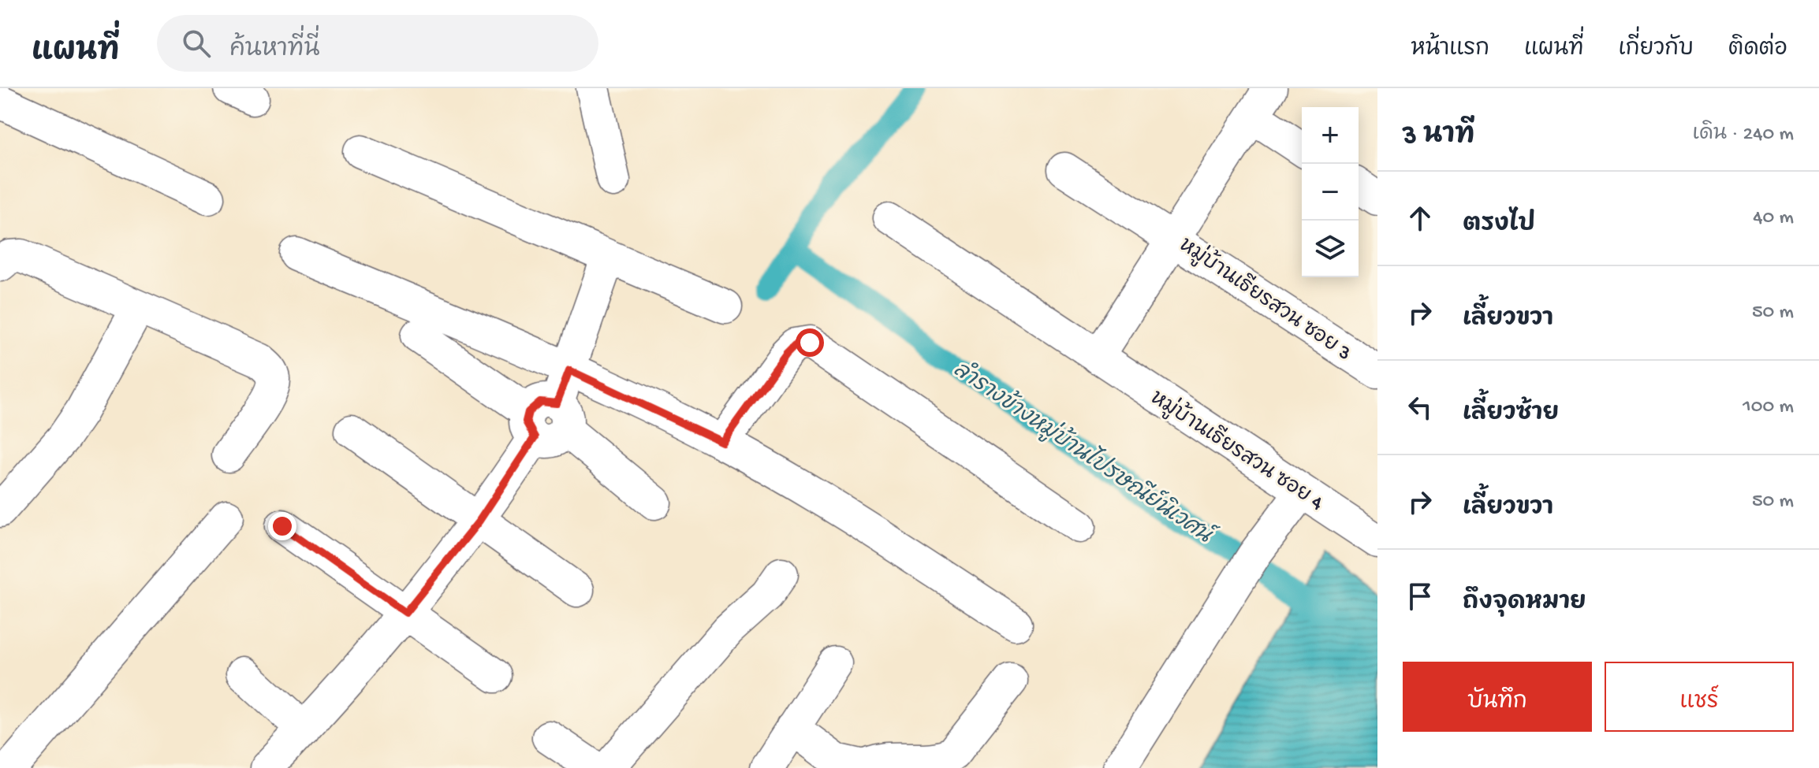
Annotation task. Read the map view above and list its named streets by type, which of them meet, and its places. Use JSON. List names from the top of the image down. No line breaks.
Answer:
{"streets":{"street":["หมู่บ้านเธียรสวน ซอย 3","หมู่บ้านเธียรสวน ซอย 4"]},"water":["ลำรางข้างหมู่บ้านไปรษณีย์นิเวศน์"],"page":{"header":"แผนที่","search":"ค้นหาที่นี่","nav":["หน้าแรก","แผนที่","เกี่ยวกับ","ติดต่อ"],"heading":["3 นาที","เดิน · 240 m"],"map_buttons":["+","−"],"list":[["ตรงไป","40 m"],["เลี้ยวขวา","50 m"],["เลี้ยวซ้าย","100 m"],["เลี้ยวขวา","50 m"],"ถึงจุดหมาย"],"buttons":["บันทึก","แชร์"]}}
